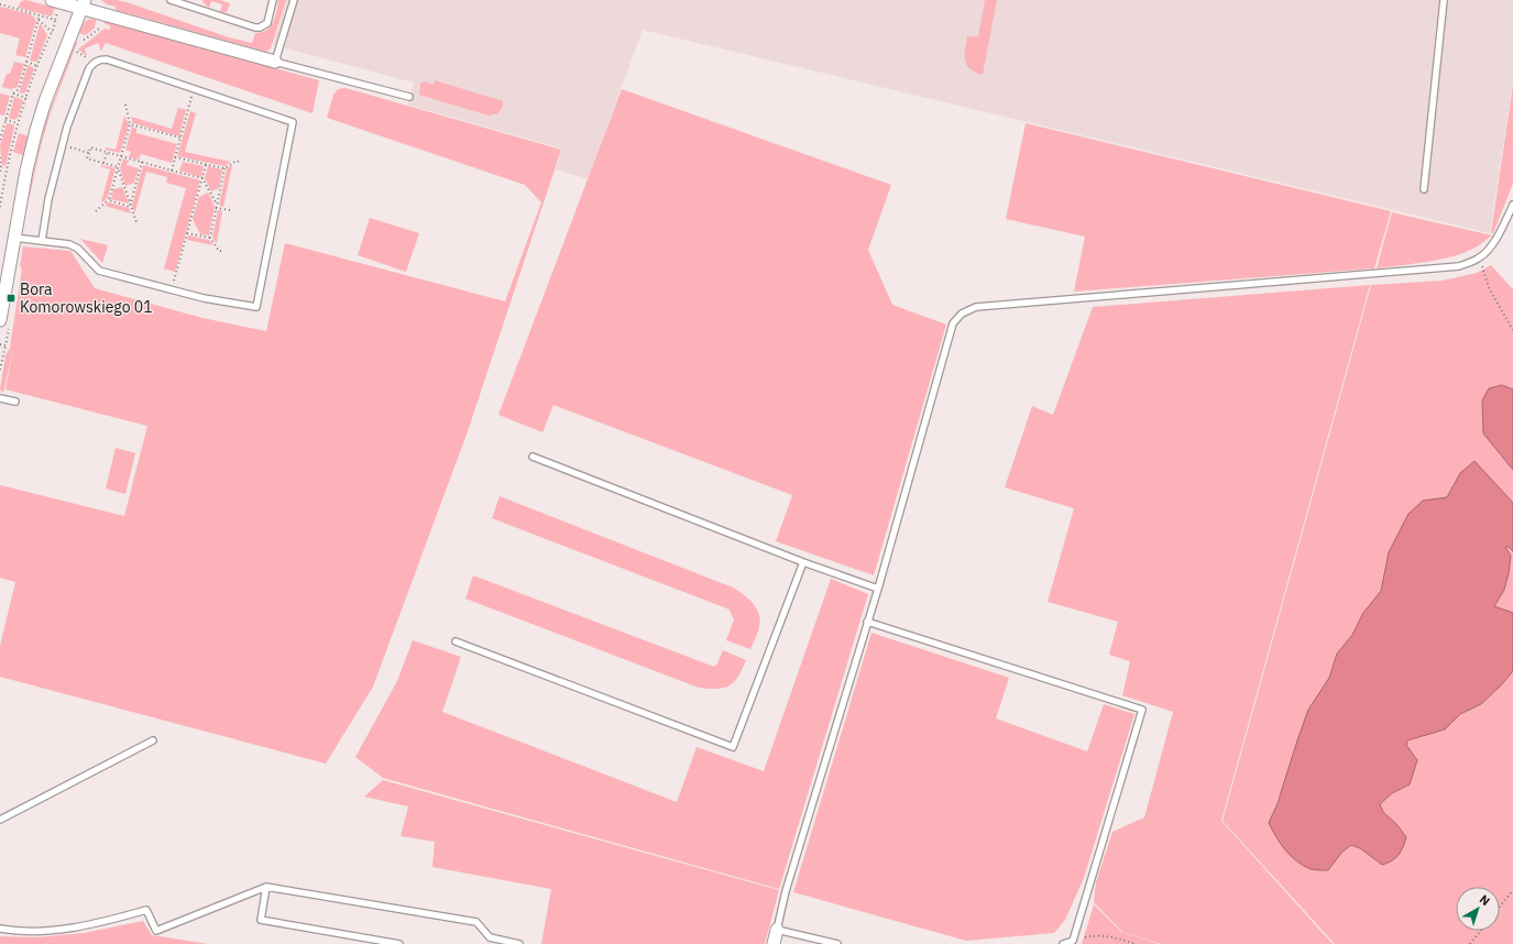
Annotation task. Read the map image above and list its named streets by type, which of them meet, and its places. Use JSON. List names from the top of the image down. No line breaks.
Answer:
{"places":{"transit":["Bora Komorowskiego 01"]},"north":"top right"}
